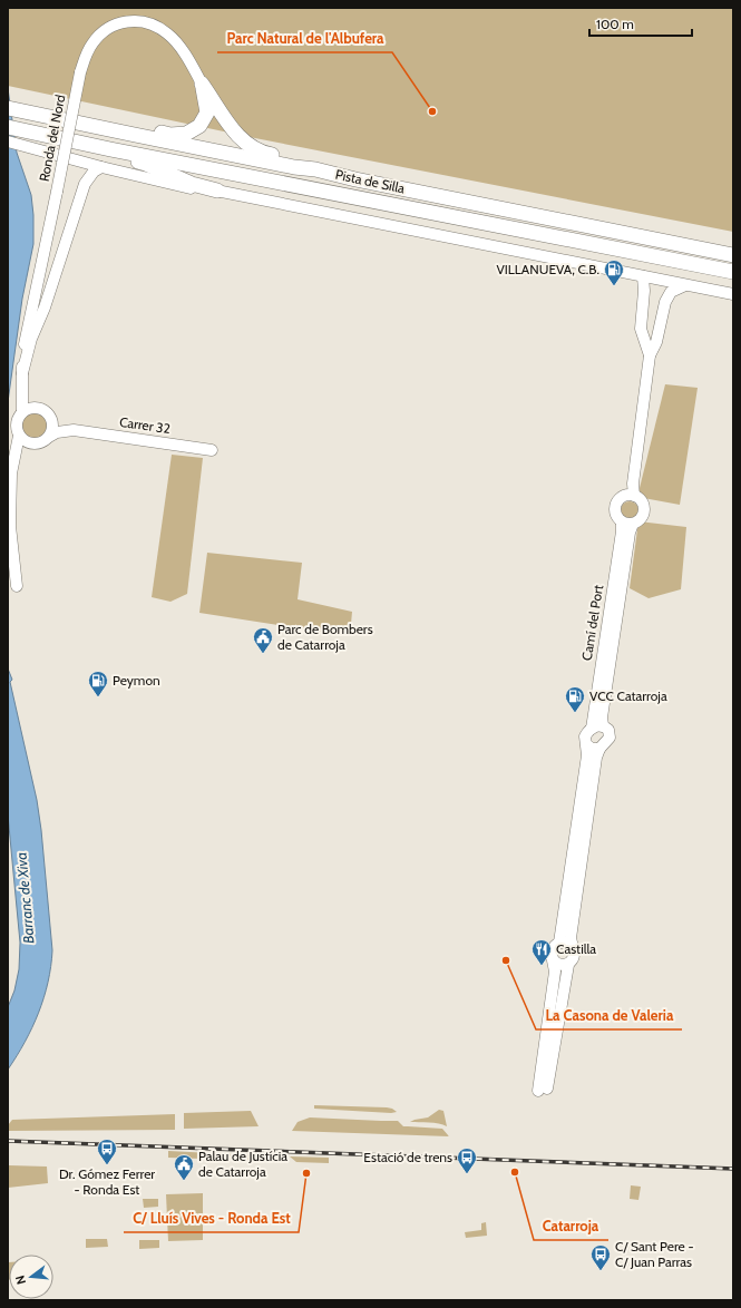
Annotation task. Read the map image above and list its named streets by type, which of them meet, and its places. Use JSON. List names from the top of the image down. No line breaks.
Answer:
{"streets":{"highway":["Pista de Silla"],"street":["Ronda del Nord","Carrer 32","Camí del Port"]},"crossings":[["Ronda del Nord","Carrer 32"]],"water":["Barranc de Xiva"],"places":{"other":["Parc Natural de l'Albufera","La Casona de Valeria","Catarroja","C/ Lluís Vives - Ronda Est"],"fuel station":["VILLANUEVA, C.B.","Peymon","VCC Catarroja"],"public building":["Parc de Bombers de Catarroja","Palau de Justícia de Catarroja"],"restaurant":["Castilla"],"bus stop":["Dr. Gómez Ferrer - Ronda Est","Estació de trens","C/ Sant Pere - C/ Juan Parras"]},"scale_bar":"100 m","north":"left"}
